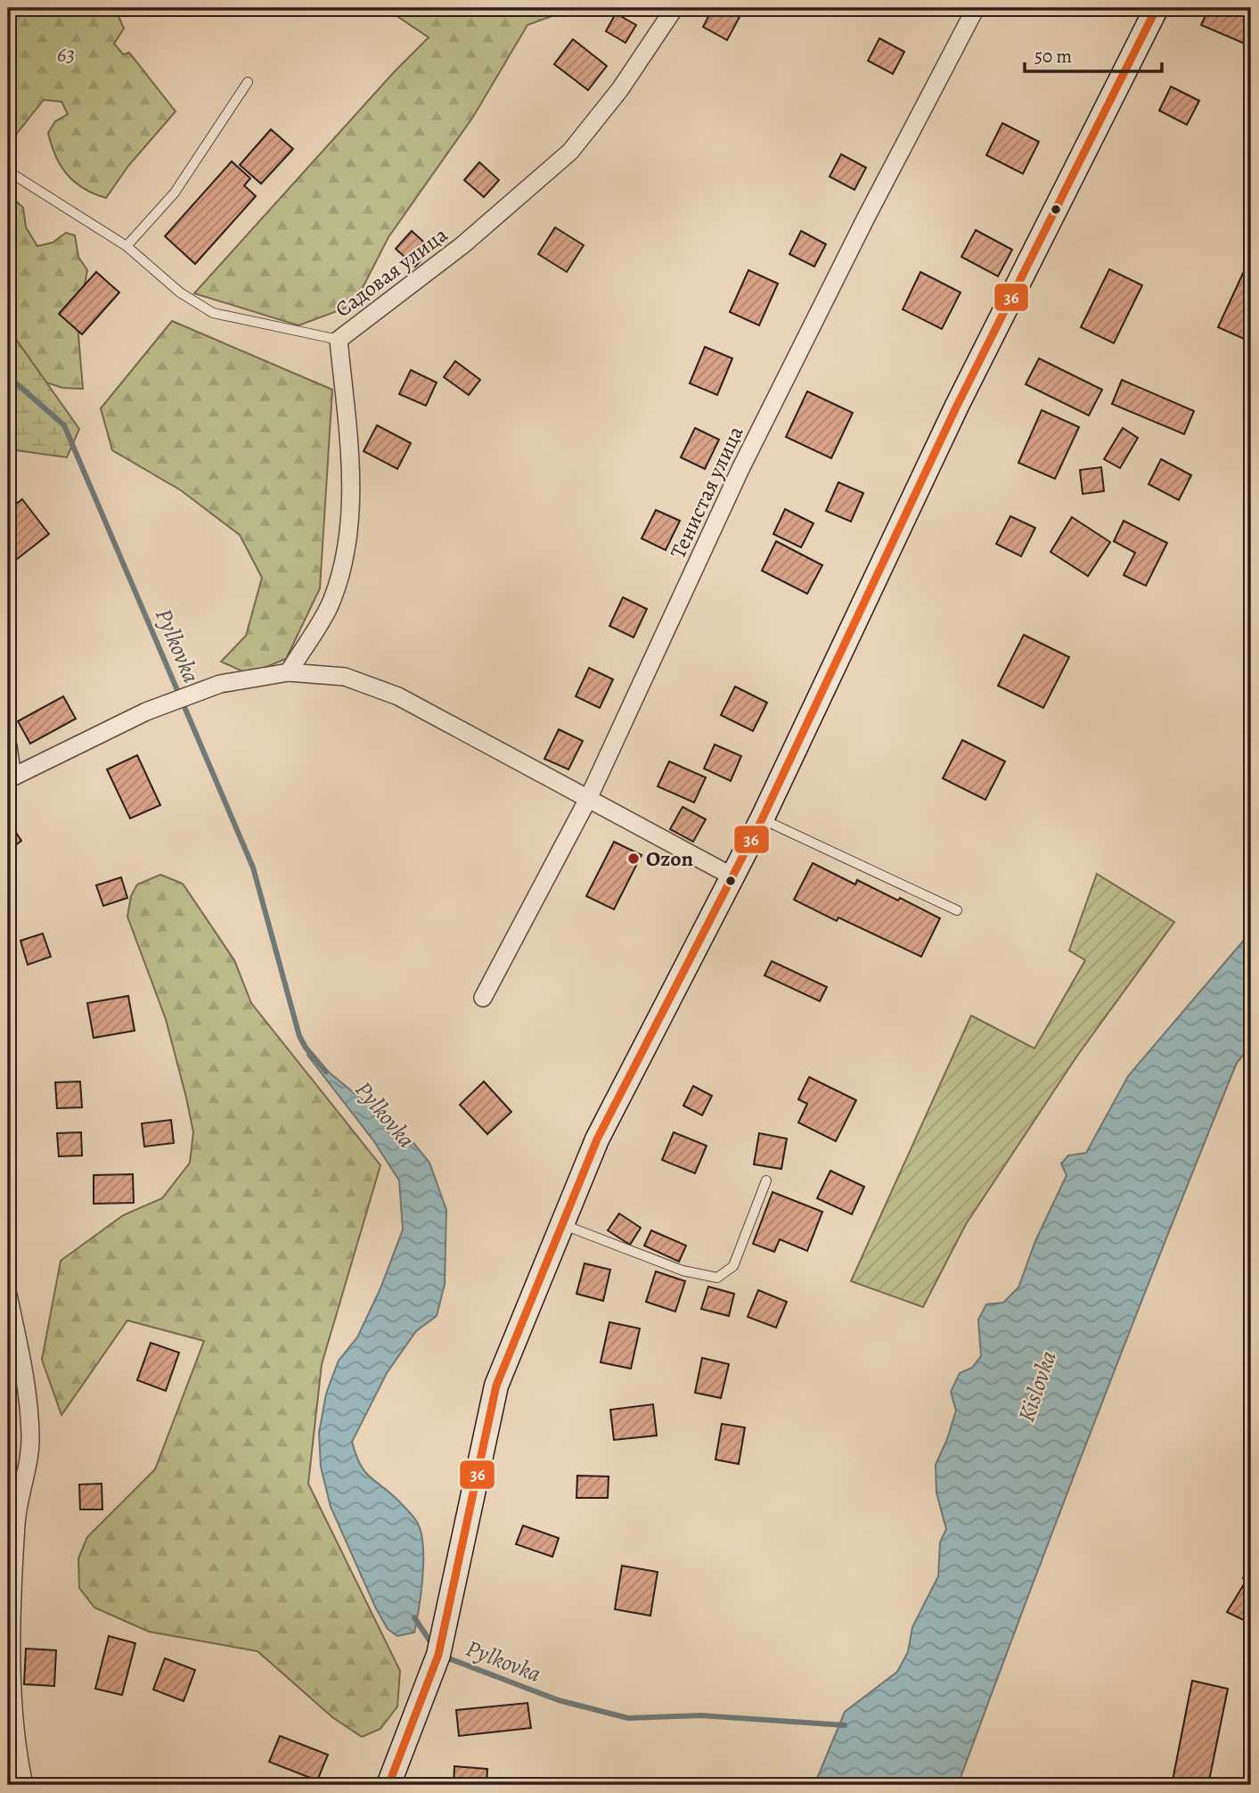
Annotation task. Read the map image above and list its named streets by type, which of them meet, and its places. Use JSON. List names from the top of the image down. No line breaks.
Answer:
{"streets":{"street":["Садовая улица","Тенистая улица"]},"water":["Pylkovka","Kislovka"],"parks":["63"],"places":["Ozon"],"lines":["transit line 36"],"scale_bar":"50 m"}
